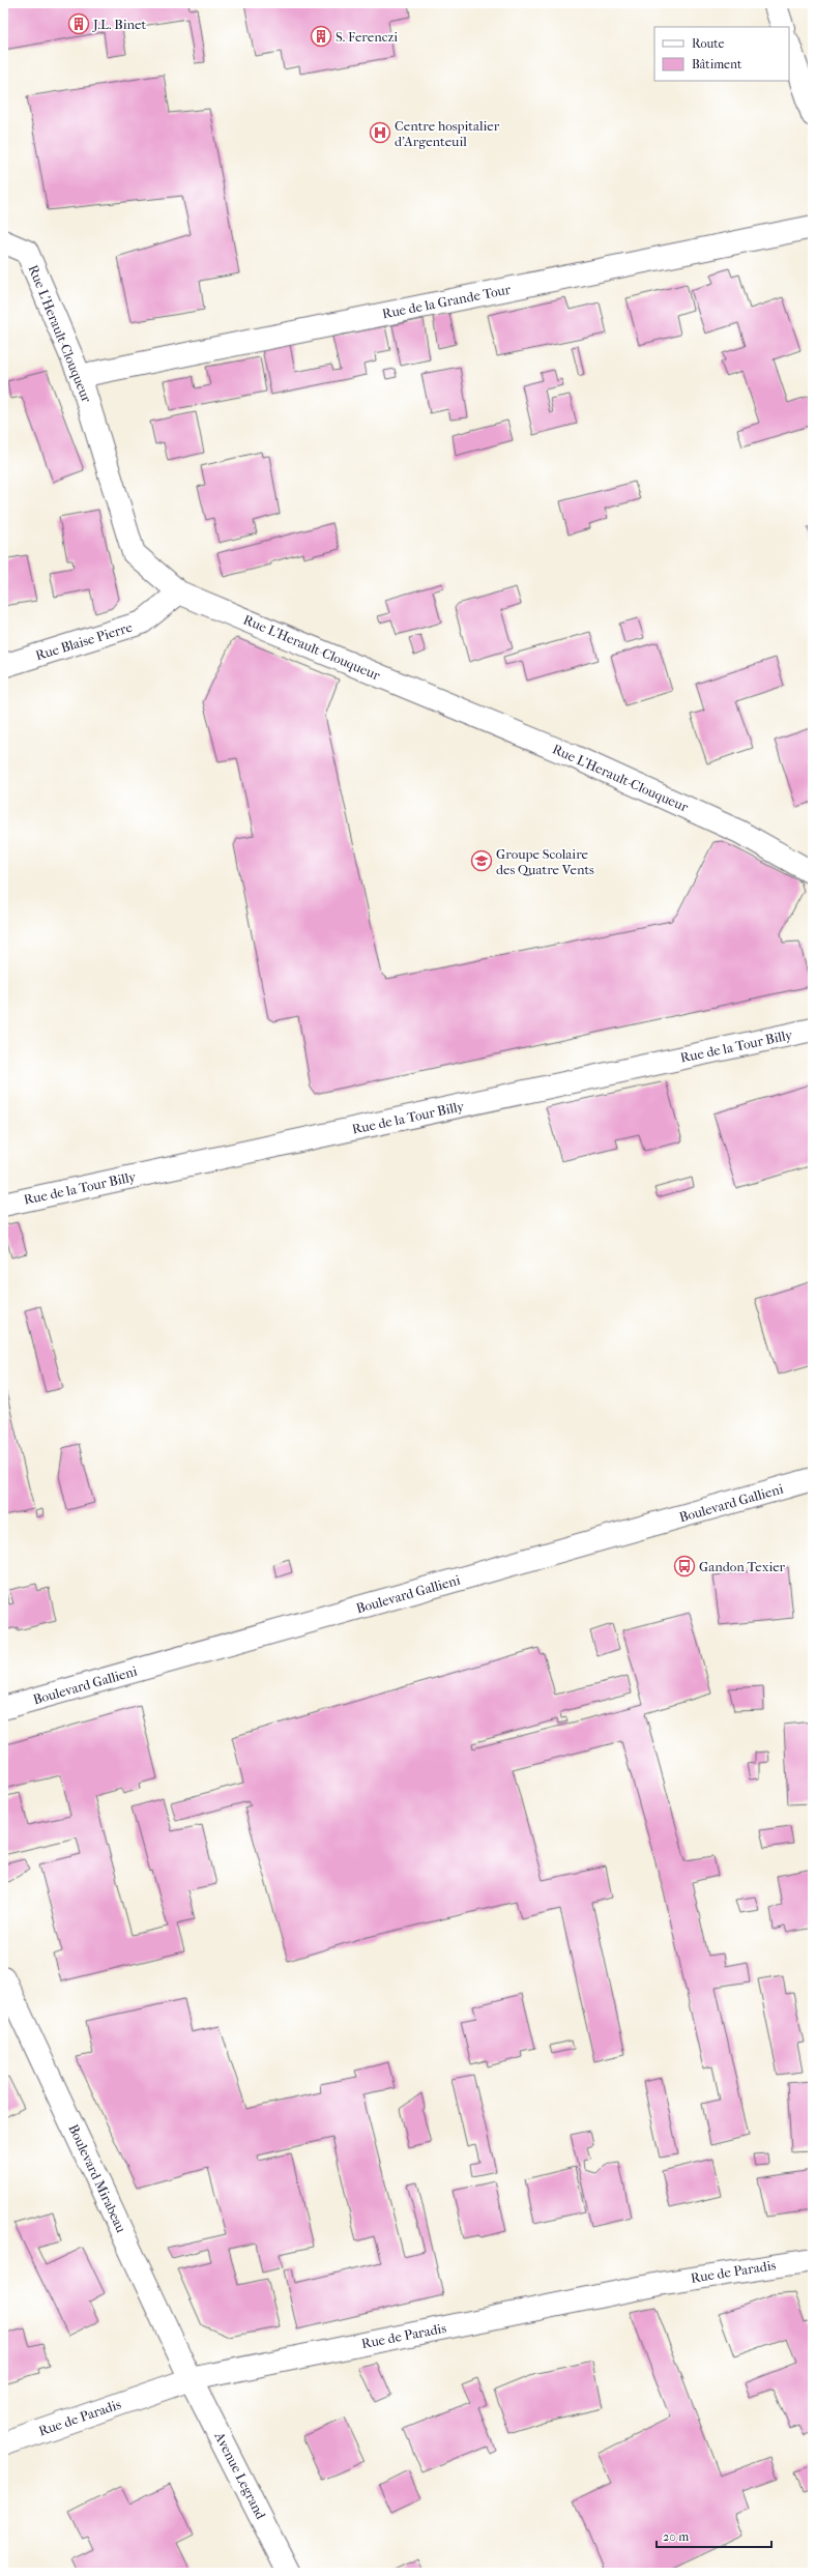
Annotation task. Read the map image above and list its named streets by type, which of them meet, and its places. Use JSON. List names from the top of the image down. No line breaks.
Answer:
{"streets":{"street":["Rue de la Grande Tour","Rue L'Herault-Clouqueur","Rue Blaise Pierre","Rue de la Tour Billy","Boulevard Gallieni","Boulevard Mirabeau","Rue de Paradis","Avenue Legrand"]},"crossings":[["Rue de la Grande Tour","Rue L'Herault-Clouqueur"],["Rue L'Herault-Clouqueur","Rue Blaise Pierre"],["Boulevard Mirabeau","Rue de Paradis"],["Boulevard Mirabeau","Avenue Legrand"],["Rue de Paradis","Avenue Legrand"]],"places":{"building":["J.L. Binet","S. Ferenczi"],"hospital":["Centre hospitalier d'Argenteuil"],"school or university":["Groupe Scolaire des Quatre Vents"],"bus stop":["Gandon Texier"]},"legend":["Route","Bâtiment"],"scale_bar":"20 m"}
